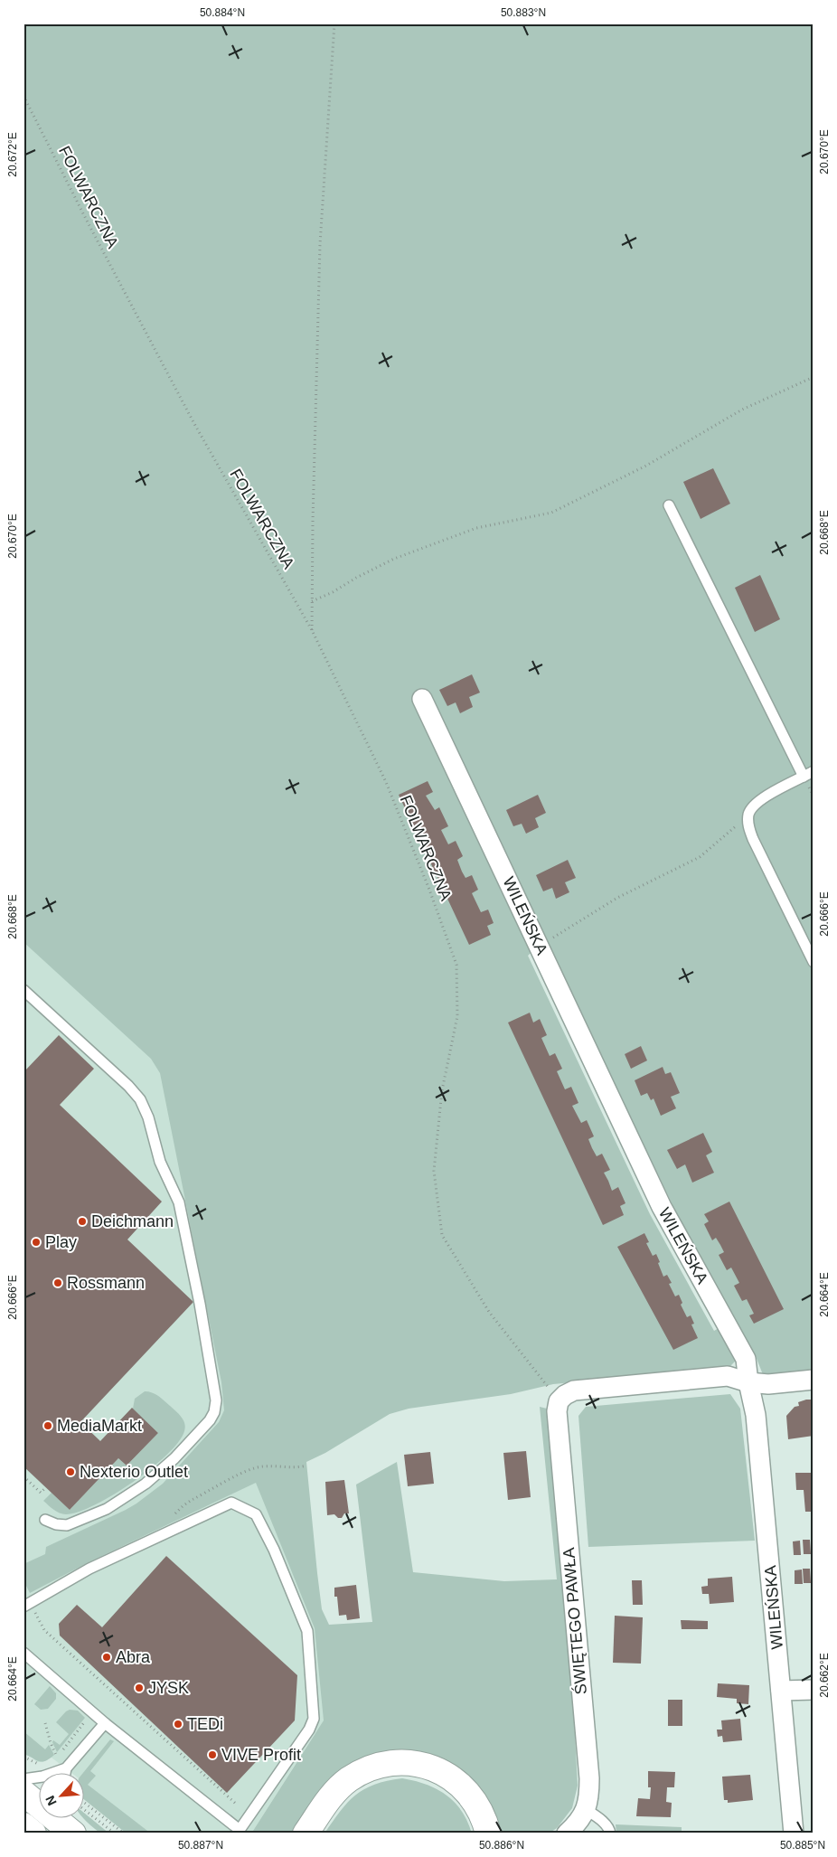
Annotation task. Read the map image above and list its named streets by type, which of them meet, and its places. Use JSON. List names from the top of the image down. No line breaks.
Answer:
{"streets":{"street":["WILEŃSKA","ŚWIĘTEGO PAWŁA"],"path":["FOLWARCZNA"]},"crossings":[["FOLWARCZNA","ŚWIĘTEGO PAWŁA"]],"places":["Deichmann","Play","Rossmann","MediaMarkt","Nexterio Outlet","Abra","JYSK","TEDi","VIVE Profit"],"north":"bottom left","coordinates":["50.884°N","50.883°N","20.670°E","20.672°E","20.668°E","20.666°E","20.664°E","20.662°E","50.887°N","50.886°N","50.885°N"]}
